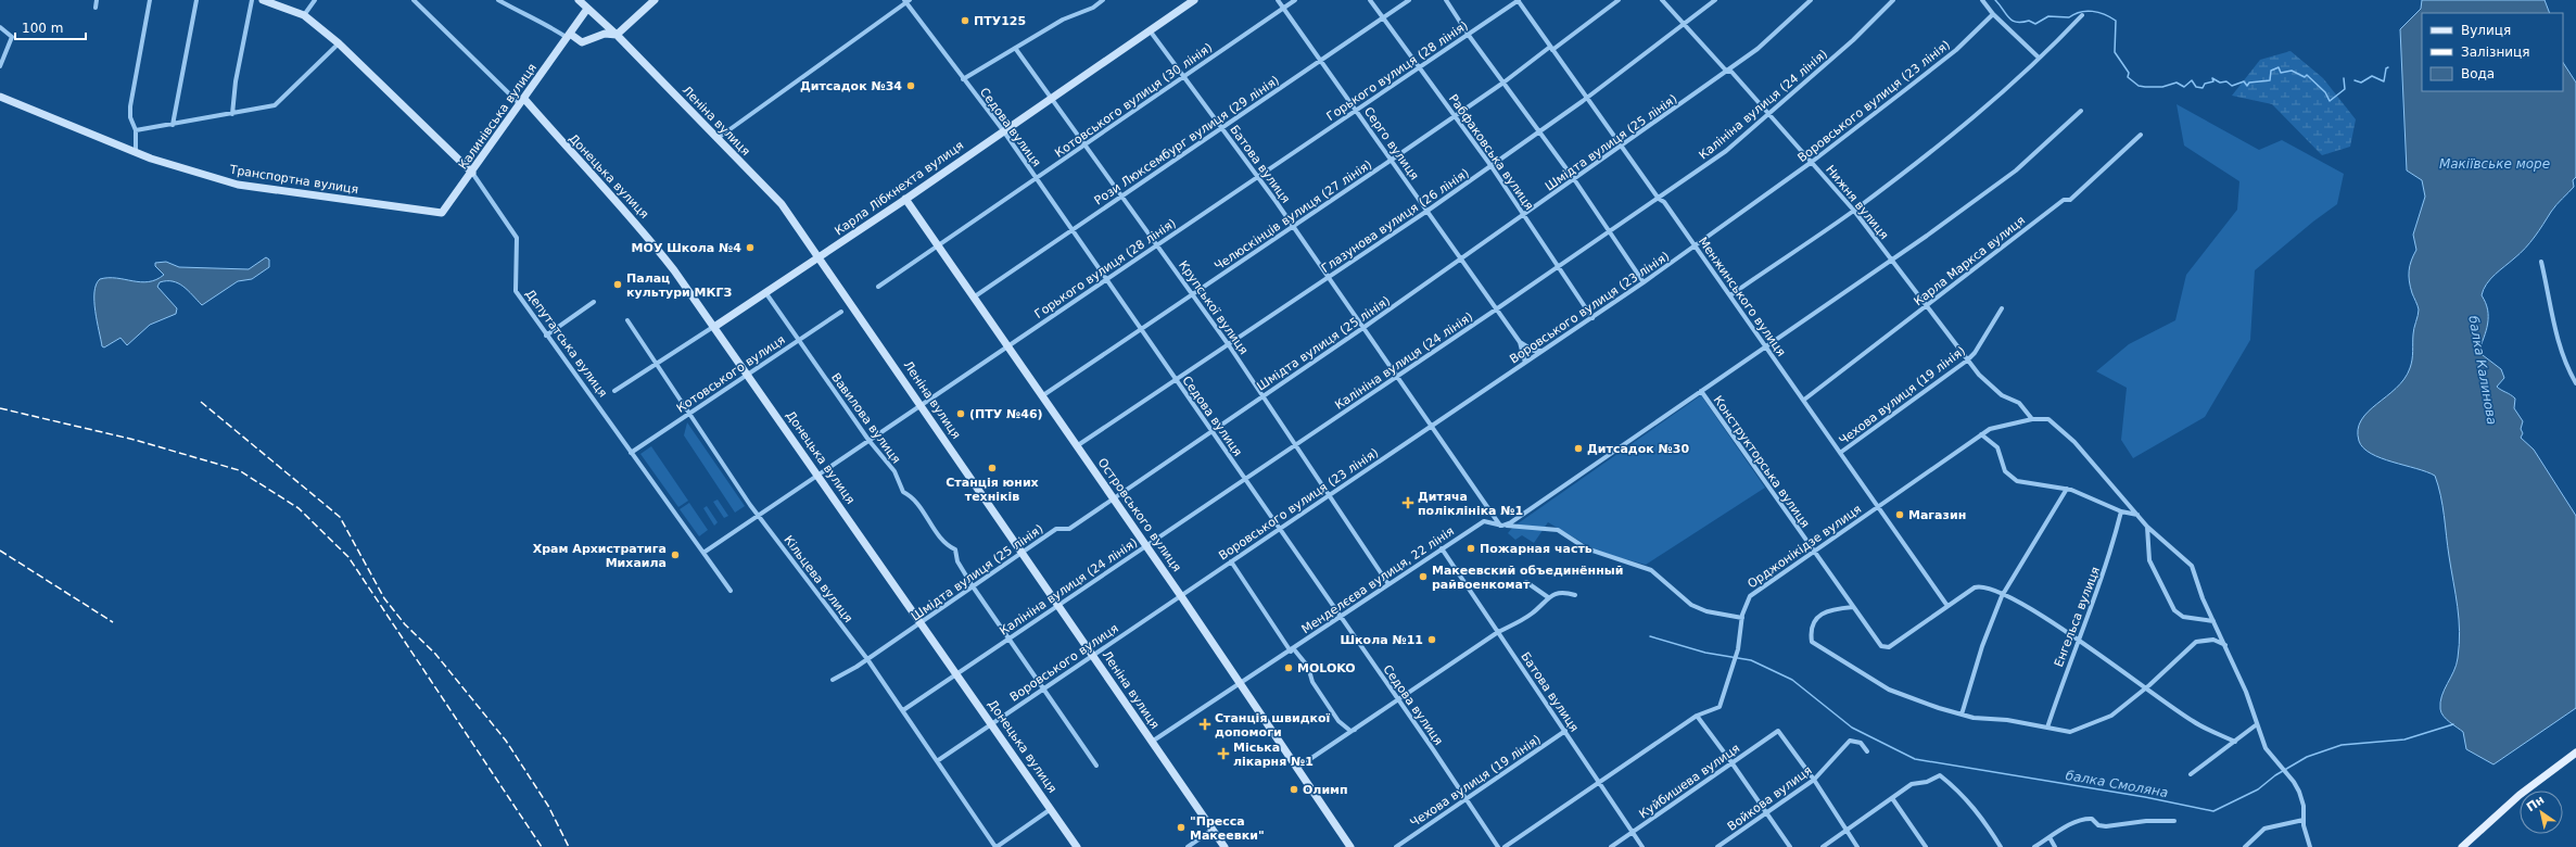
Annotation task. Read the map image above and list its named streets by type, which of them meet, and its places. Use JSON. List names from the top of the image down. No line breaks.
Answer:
{"streets":{"street":["Горького вулиця (28 лiнiя)","Котовського вулиця (30 лiнiя)","Воровського вулиця (23 лiнiя)","Калініна вулиця (24 лiнiя)","Калинівська вулиця","Леніна вулиця","Седова вулиця","Рози Люксембург вулиця (29 лiнiя)","Шмідта вулиця (25 лiнiя)","Серго вулиця","Рабфаковська вулиця","Батова вулиця","Донецька вулиця","Транспортна вулиця","Карла Лібкнехта вулиця","Нижня вулиця","Челюскінців вулиця (27 лiнiя)","Глазунова вулиця (26 лiнiя)","Карла Маркса вулиця","Менжинського вулиця","Крупської вулиця","Депутатська вулиця","Котовського вулиця","Чехова вулиця (19 лiнiя)","Вавилова вулиця","Конструкторська вулиця","Островського вулиця","Орджонікідзе вулиця","Кільцева вулиця","Менделєєва вулиця, 22 лінія","Енгельса вулиця","Воровського вулиця","Куйбишева вулиця","Войкова вулиця"]},"crossings":[["Горького вулиця (28 лiнiя)","Леніна вулиця"],["Горького вулиця (28 лiнiя)","Седова вулиця"],["Горького вулиця (28 лiнiя)","Серго вулиця"],["Горького вулиця (28 лiнiя)","Рабфаковська вулиця"],["Горького вулиця (28 лiнiя)","Батова вулиця"],["Горького вулиця (28 лiнiя)","Донецька вулиця"],["Горького вулиця (28 лiнiя)","Менжинського вулиця"],["Горького вулиця (28 лiнiя)","Крупської вулиця"],["Горького вулиця (28 лiнiя)","Депутатська вулиця"],["Горького вулиця (28 лiнiя)","Вавилова вулиця"],["Горького вулиця (28 лiнiя)","Островського вулиця"],["Горького вулиця (28 лiнiя)","Кільцева вулиця"],["Котовського вулиця (30 лiнiя)","Седова вулиця"],["Котовського вулиця (30 лiнiя)","Серго вулиця"],["Котовського вулиця (30 лiнiя)","Батова вулиця"],["Котовського вулиця (30 лiнiя)","Крупської вулиця"],["Котовського вулиця (30 лiнiя)","Островського вулиця"],["Воровського вулиця (23 лiнiя)","Седова вулиця"],["Воровського вулиця (23 лiнiя)","Серго вулиця"],["Воровського вулиця (23 лiнiя)","Рабфаковська вулиця"],["Воровського вулиця (23 лiнiя)","Батова вулиця"],["Воровського вулиця (23 лiнiя)","Нижня вулиця"],["Воровського вулиця (23 лiнiя)","Менжинського вулиця"],["Воровського вулиця (23 лiнiя)","Крупської вулиця"],["Воровського вулиця (23 лiнiя)","Островського вулиця"],["Воровського вулиця (23 лiнiя)","Воровського вулиця"],["Калініна вулиця (24 лiнiя)","Леніна вулиця"],["Калініна вулиця (24 лiнiя)","Седова вулиця"],["Калініна вулиця (24 лiнiя)","Серго вулиця"],["Калініна вулиця (24 лiнiя)","Рабфаковська вулиця"],["Калініна вулиця (24 лiнiя)","Батова вулиця"],["Калініна вулиця (24 лiнiя)","Донецька вулиця"],["Калініна вулиця (24 лiнiя)","Нижня вулиця"],["Калініна вулиця (24 лiнiя)","Менжинського вулиця"],["Калініна вулиця (24 лiнiя)","Крупської вулиця"],["Калініна вулиця (24 лiнiя)","Вавилова вулиця"],["Калініна вулиця (24 лiнiя)","Островського вулиця"],["Калініна вулиця (24 лiнiя)","Кільцева вулиця"],["Калинівська вулиця","Леніна вулиця"],["Калинівська вулиця","Донецька вулиця"],["Калинівська вулиця","Транспортна вулиця"],["Калинівська вулиця","Депутатська вулиця"],["Леніна вулиця","Шмідта вулиця (25 лiнiя)"],["Леніна вулиця","Карла Лібкнехта вулиця"],["Леніна вулиця","Менделєєва вулиця, 22 лінія"],["Леніна вулиця","Воровського вулиця"],["Седова вулиця","Рози Люксембург вулиця (29 лiнiя)"],["Седова вулиця","Шмідта вулиця (25 лiнiя)"],["Седова вулиця","Карла Лібкнехта вулиця"],["Седова вулиця","Челюскінців вулиця (27 лiнiя)"],["Седова вулиця","Глазунова вулиця (26 лiнiя)"],["Седова вулиця","Чехова вулиця (19 лiнiя)"],["Седова вулиця","Менделєєва вулиця, 22 лінія"],["Рози Люксембург вулиця (29 лiнiя)","Серго вулиця"],["Рози Люксембург вулиця (29 лiнiя)","Рабфаковська вулиця"],["Рози Люксембург вулиця (29 лiнiя)","Батова вулиця"],["Рози Люксембург вулиця (29 лiнiя)","Крупської вулиця"],["Рози Люксембург вулиця (29 лiнiя)","Островського вулиця"],["Шмідта вулиця (25 лiнiя)","Серго вулиця"],["Шмідта вулиця (25 лiнiя)","Рабфаковська вулиця"],["Шмідта вулиця (25 лiнiя)","Батова вулиця"],["Шмідта вулиця (25 лiнiя)","Донецька вулиця"],["Шмідта вулиця (25 лiнiя)","Нижня вулиця"],["Шмідта вулиця (25 лiнiя)","Менжинського вулиця"],["Шмідта вулиця (25 лiнiя)","Крупської вулиця"],["Шмідта вулиця (25 лiнiя)","Вавилова вулиця"],["Шмідта вулиця (25 лiнiя)","Островського вулиця"],["Шмідта вулиця (25 лiнiя)","Кільцева вулиця"],["Серго вулиця","Челюскінців вулиця (27 лiнiя)"],["Серго вулиця","Глазунова вулиця (26 лiнiя)"],["Рабфаковська вулиця","Челюскінців вулиця (27 лiнiя)"],["Рабфаковська вулиця","Глазунова вулиця (26 лiнiя)"],["Батова вулиця","Карла Лібкнехта вулиця"],["Батова вулиця","Челюскінців вулиця (27 лiнiя)"],["Батова вулиця","Глазунова вулиця (26 лiнiя)"],["Батова вулиця","Чехова вулиця (19 лiнiя)"],["Батова вулиця","Орджонікідзе вулиця"],["Батова вулиця","Менделєєва вулиця, 22 лінія"],["Батова вулиця","Куйбишева вулиця"],["Донецька вулиця","Карла Лібкнехта вулиця"],["Донецька вулиця","Котовського вулиця"],["Донецька вулиця","Воровського вулиця"],["Карла Лібкнехта вулиця","Крупської вулиця"],["Карла Лібкнехта вулиця","Вавилова вулиця"],["Карла Лібкнехта вулиця","Островського вулиця"],["Карла Лібкнехта вулиця","Кільцева вулиця"],["Нижня вулиця","Глазунова вулиця (26 лiнiя)"],["Нижня вулиця","Карла Маркса вулиця"],["Нижня вулиця","Чехова вулиця (19 лiнiя)"],["Нижня вулиця","Орджонікідзе вулиця"],["Челюскінців вулиця (27 лiнiя)","Менжинського вулиця"],["Челюскінців вулиця (27 лiнiя)","Крупської вулиця"],["Челюскінців вулиця (27 лiнiя)","Островського вулиця"],["Глазунова вулиця (26 лiнiя)","Менжинського вулиця"],["Глазунова вулиця (26 лiнiя)","Крупської вулиця"],["Глазунова вулиця (26 лiнiя)","Островського вулиця"],["Карла Маркса вулиця","Менжинського вулиця"],["Менжинського вулиця","Чехова вулиця (19 лiнiя)"],["Менжинського вулиця","Конструкторська вулиця"],["Менжинського вулиця","Орджонікідзе вулиця"],["Крупської вулиця","Менделєєва вулиця, 22 лінія"],["Депутатська вулиця","Котовського вулиця"],["Котовського вулиця","Вавилова вулиця"],["Котовського вулиця","Кільцева вулиця"],["Вавилова вулиця","Воровського вулиця"],["Конструкторська вулиця","Орджонікідзе вулиця"],["Островського вулиця","Менделєєва вулиця, 22 лінія"],["Островського вулиця","Воровського вулиця"],["Орджонікідзе вулиця","Менделєєва вулиця, 22 лінія"],["Кільцева вулиця","Воровського вулиця"],["Куйбишева вулиця","Войкова вулиця"]],"water":["Макіївське море","балка Калинова","балка Смоляна"],"places":{"other":["ПТУ125","Дитсадок №34","МОУ Школа №4","Палац культури МКГЗ","(ПТУ №46)","Дитсадок №30","Станція юних техніків","Магазин","Пожарная часть","Храм Архистратига Михаила","Макеевский объединённый райвоенкомат","Школа №11","MOLOKO","Олимп","\"Пресса Макеевки\""],"health":["Дитяча поліклініка №1","Станція швидкої допомоги","Міська лікарня №1"]},"legend":["Вулиця","Залізниця","Вода"],"scale_bar":"100 m","north":"top left"}
